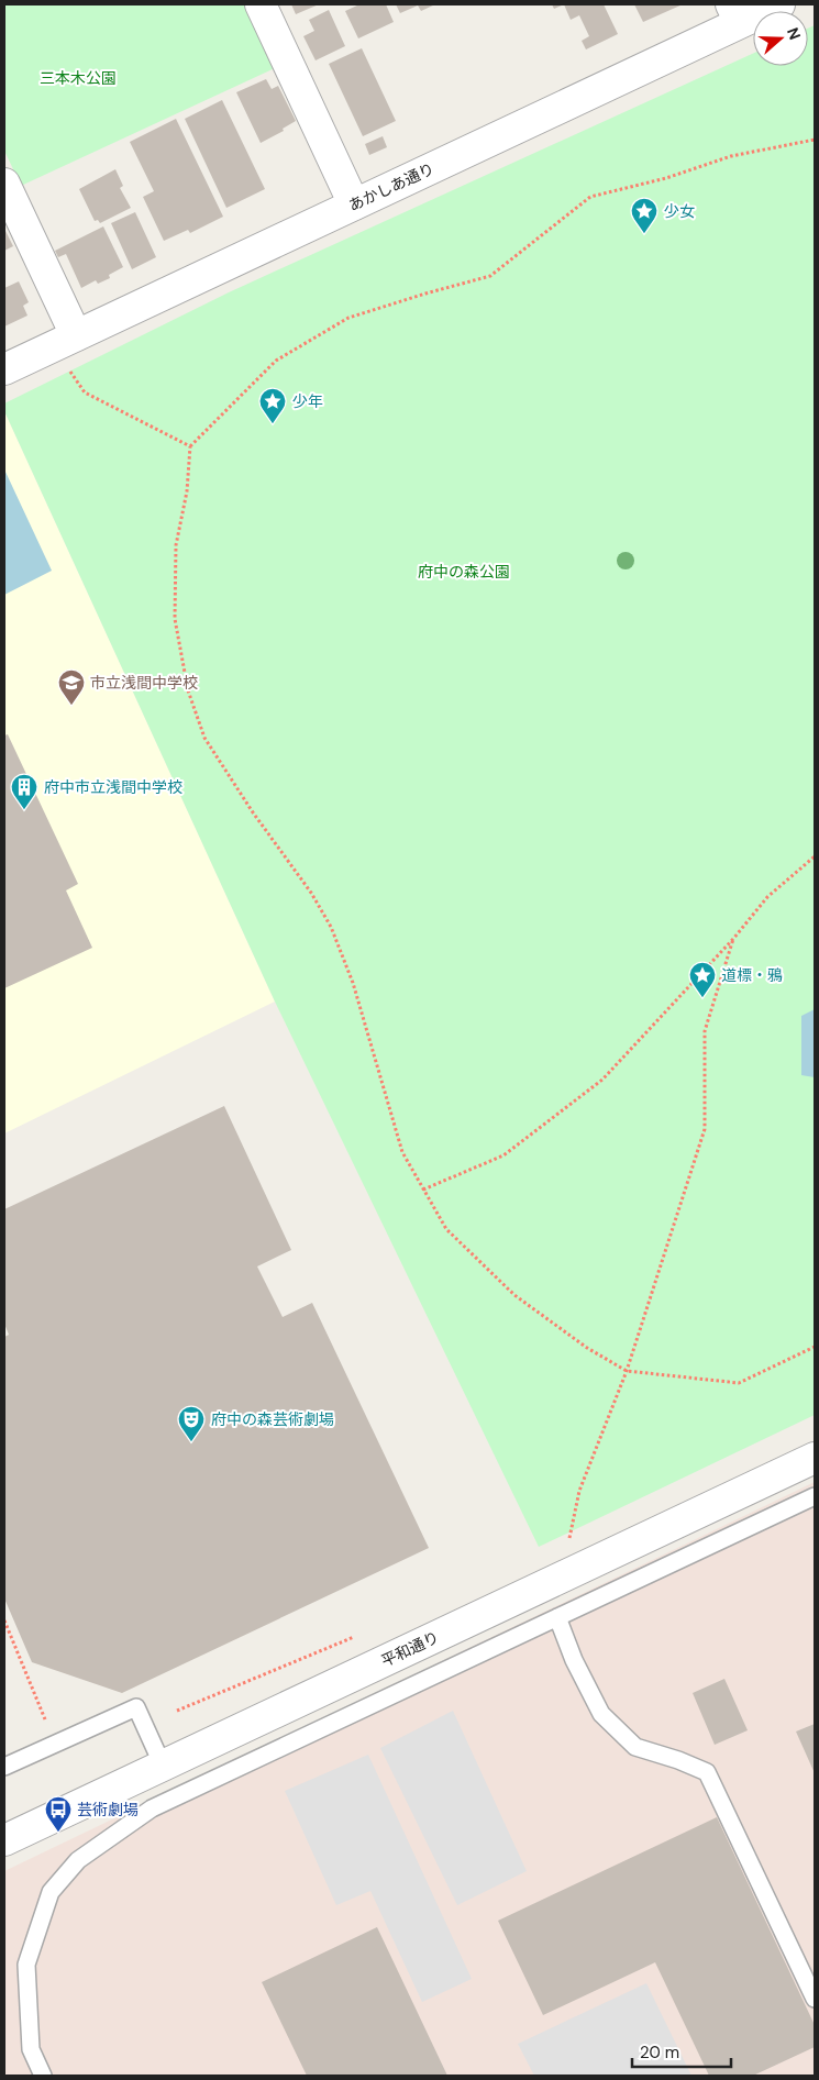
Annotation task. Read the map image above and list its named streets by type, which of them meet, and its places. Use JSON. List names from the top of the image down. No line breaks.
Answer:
{"streets":{"street":["あかしあ通り","平和通り"]},"parks":["三本木公園","府中の森公園"],"places":{"place":["少女","少年","道標・鴉"],"school or university":["市立浅間中学校"],"building":["府中市立浅間中学校"],"theatre":["府中の森芸術劇場"],"bus stop":["芸術劇場"]},"scale_bar":"20 m","north":"right"}
